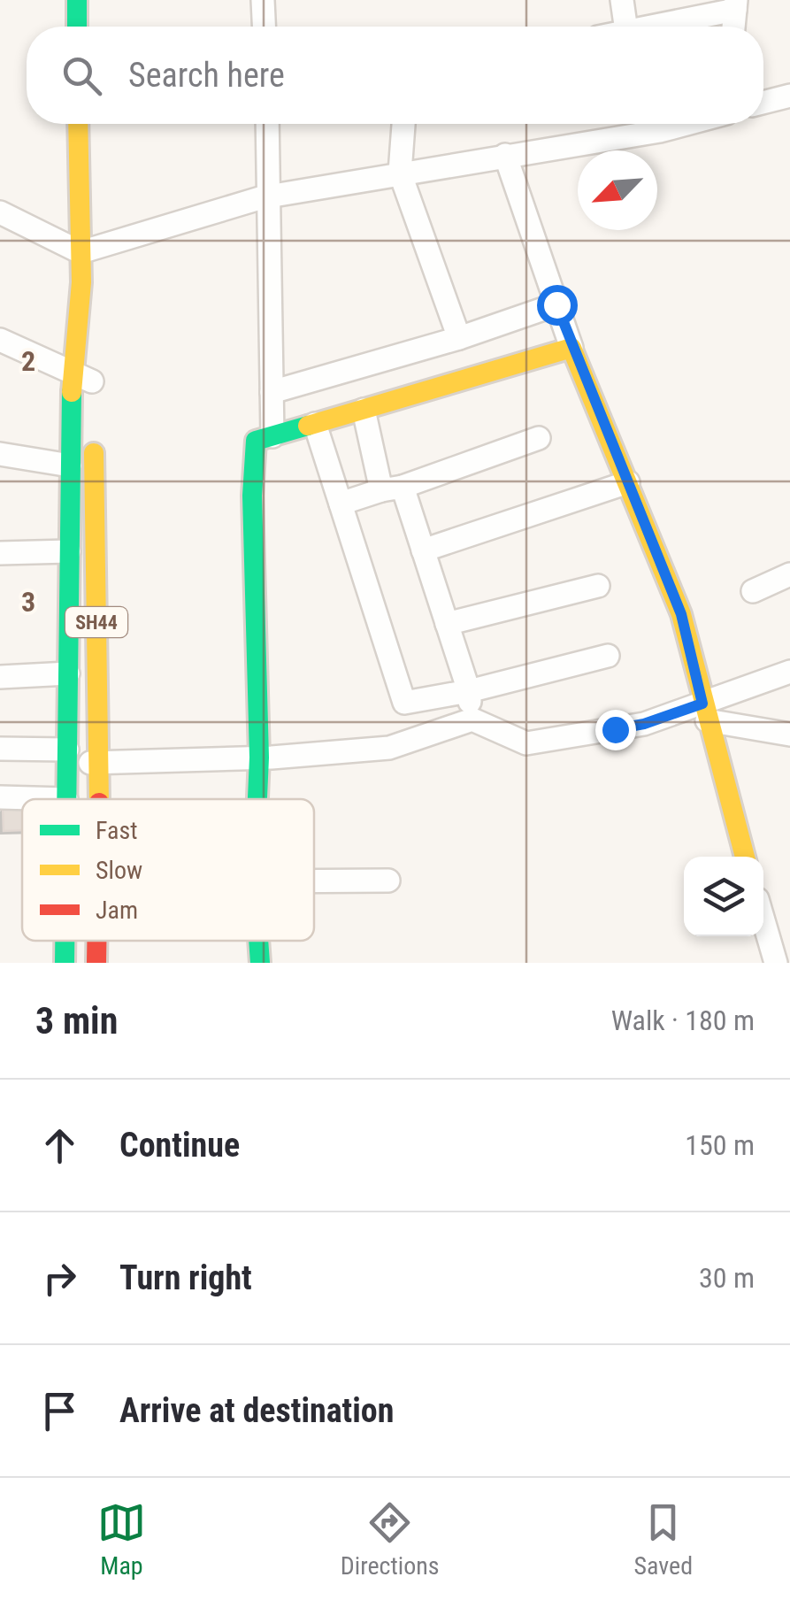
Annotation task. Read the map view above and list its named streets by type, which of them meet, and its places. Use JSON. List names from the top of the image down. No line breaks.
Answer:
{"streets":{"main road":["SH44"]},"legend":["Fast","Slow","Jam"],"north":"bottom left","page":{"search":"Search here","heading":["3 min","Walk · 180 m"],"list":[["Continue","150 m"],["Turn right","30 m"],"Arrive at destination"],"nav":["Map","Directions","Saved"]},"grid":{"rows":["2","3"]}}
